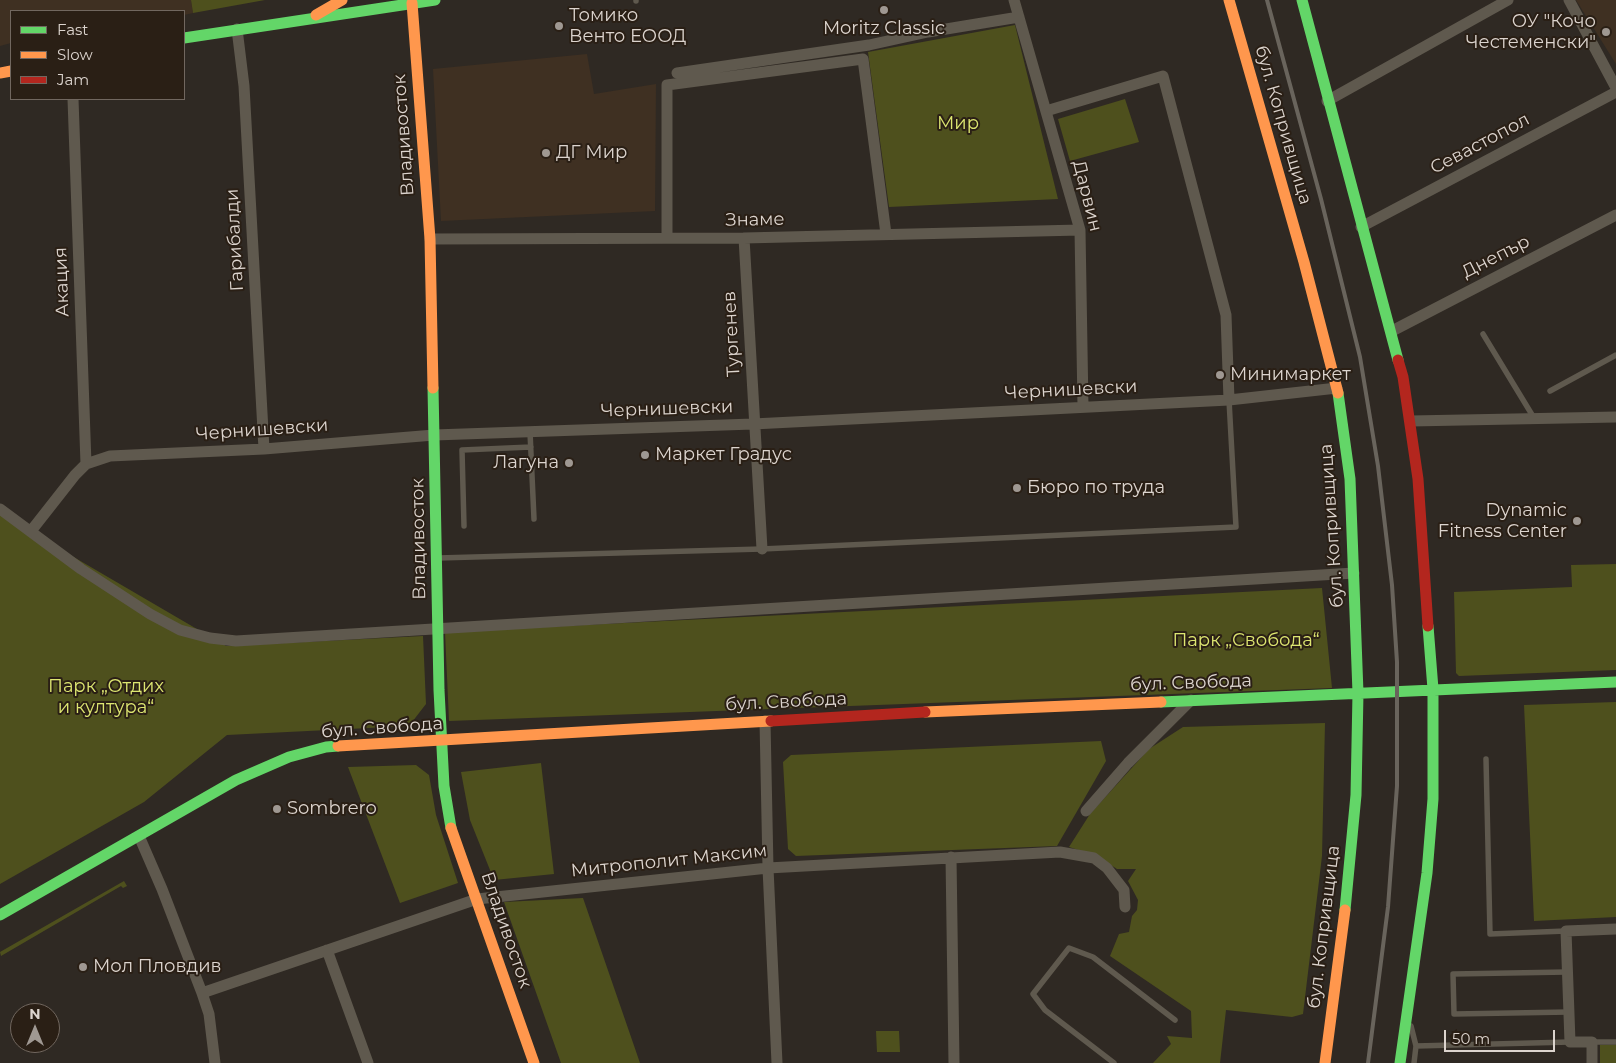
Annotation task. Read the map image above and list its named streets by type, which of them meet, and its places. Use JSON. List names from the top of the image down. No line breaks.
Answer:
{"streets":{"street":["бул. Копривщица","Владивосток","Севастопол","Дарвин","Знаме","Гарибалди","Днепър","Акация","Тургенев","Чернишевски","бул. Свобода","Митрополит Максим"]},"crossings":[["бул. Копривщица","Чернишевски"],["бул. Копривщица","бул. Свобода"],["Владивосток","Знаме"],["Владивосток","Чернишевски"],["Владивосток","бул. Свобода"],["Владивосток","Митрополит Максим"],["Дарвин","Знаме"],["Дарвин","Чернишевски"],["Знаме","Тургенев"],["Гарибалди","Чернишевски"],["Акация","Чернишевски"],["Тургенев","Чернишевски"]],"parks":["Мир","Парк „Свобода“","Парк „Отдих и култура“"],"places":["Moritz Classic","Томико Венто ЕООД","ОУ \"Кочо Честеменски\"","ДГ Мир","Минимаркет","Маркет Градус","Лагуна","Бюро по труда","Dynamic Fitness Center","Sombrero","Мол Пловдив"],"legend":["Fast","Slow","Jam"],"scale_bar":"50 m","north":"top"}
